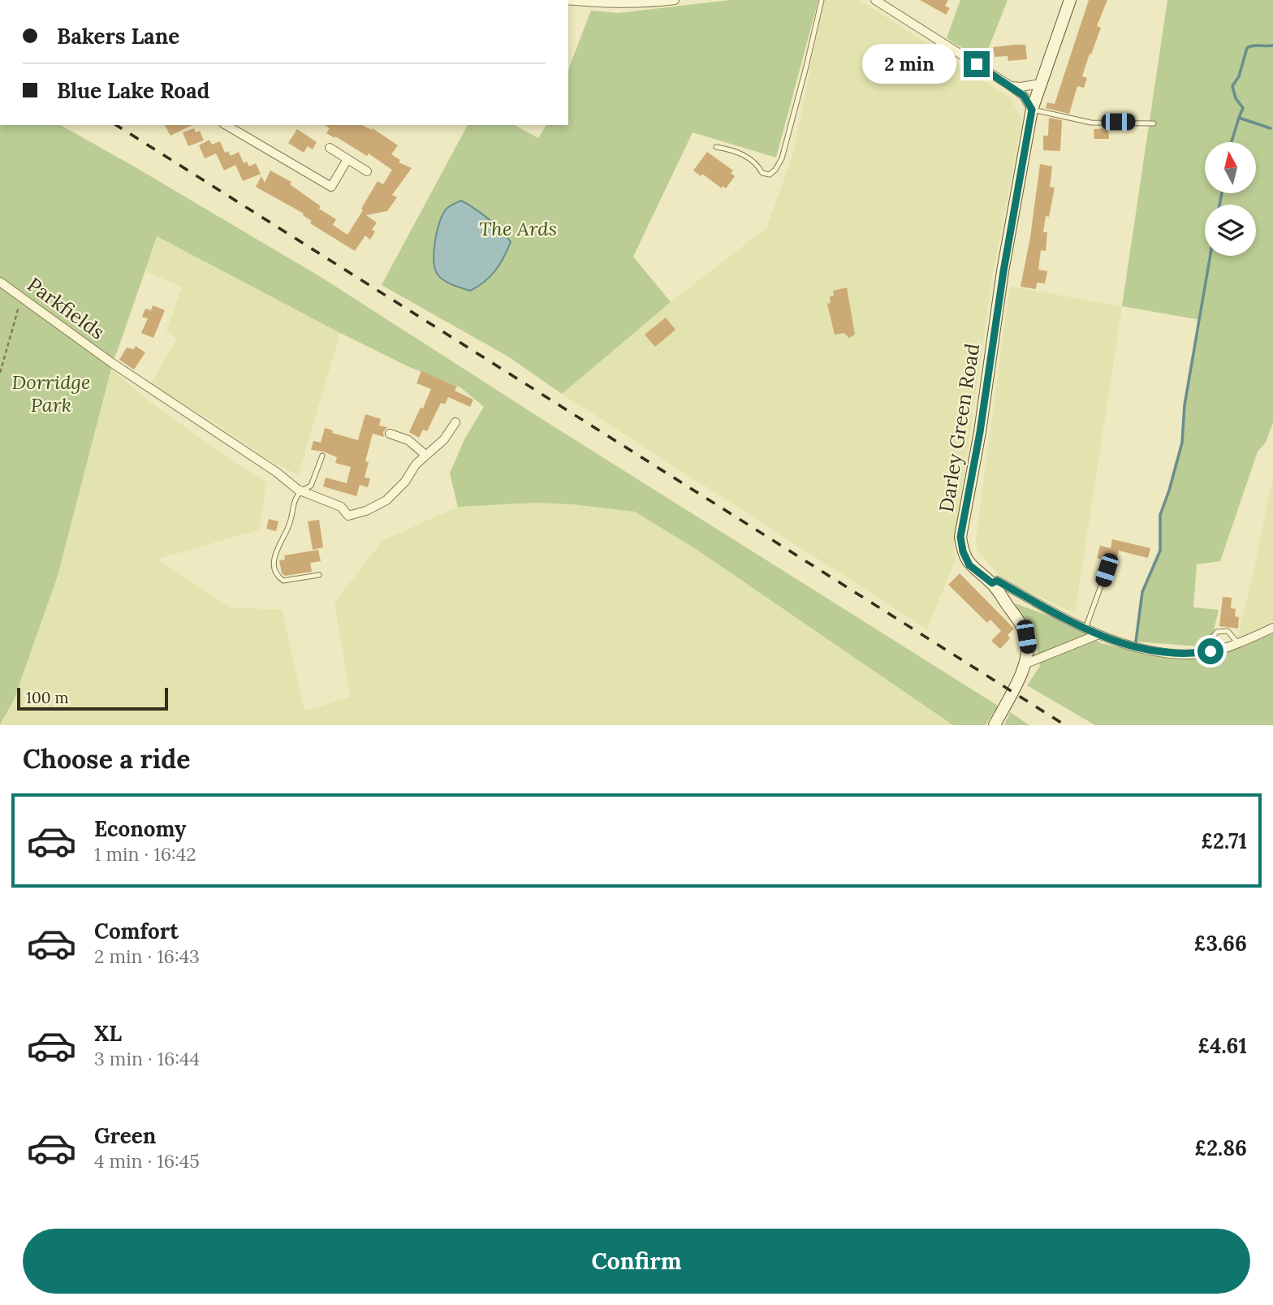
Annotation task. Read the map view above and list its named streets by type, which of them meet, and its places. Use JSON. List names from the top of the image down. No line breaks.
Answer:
{"streets":{"street":["Parkfields","Darley Green Road"]},"parks":["The Ards","Dorridge Park"],"scale_bar":"100 m","north":"top","page":{"banner":["Bakers Lane","Blue Lake Road"],"bubble":"2 min","scale":"100 m","heading":"Choose a ride","list":[{"name":"Economy","note":"1 min · 16:42","value":"£2.71"},{"name":"Comfort","note":"2 min · 16:43","value":"£3.66"},{"name":"XL","note":"3 min · 16:44","value":"£4.61"},{"name":"Green","note":"4 min · 16:45","value":"£2.86"}],"buttons":"Confirm"}}
